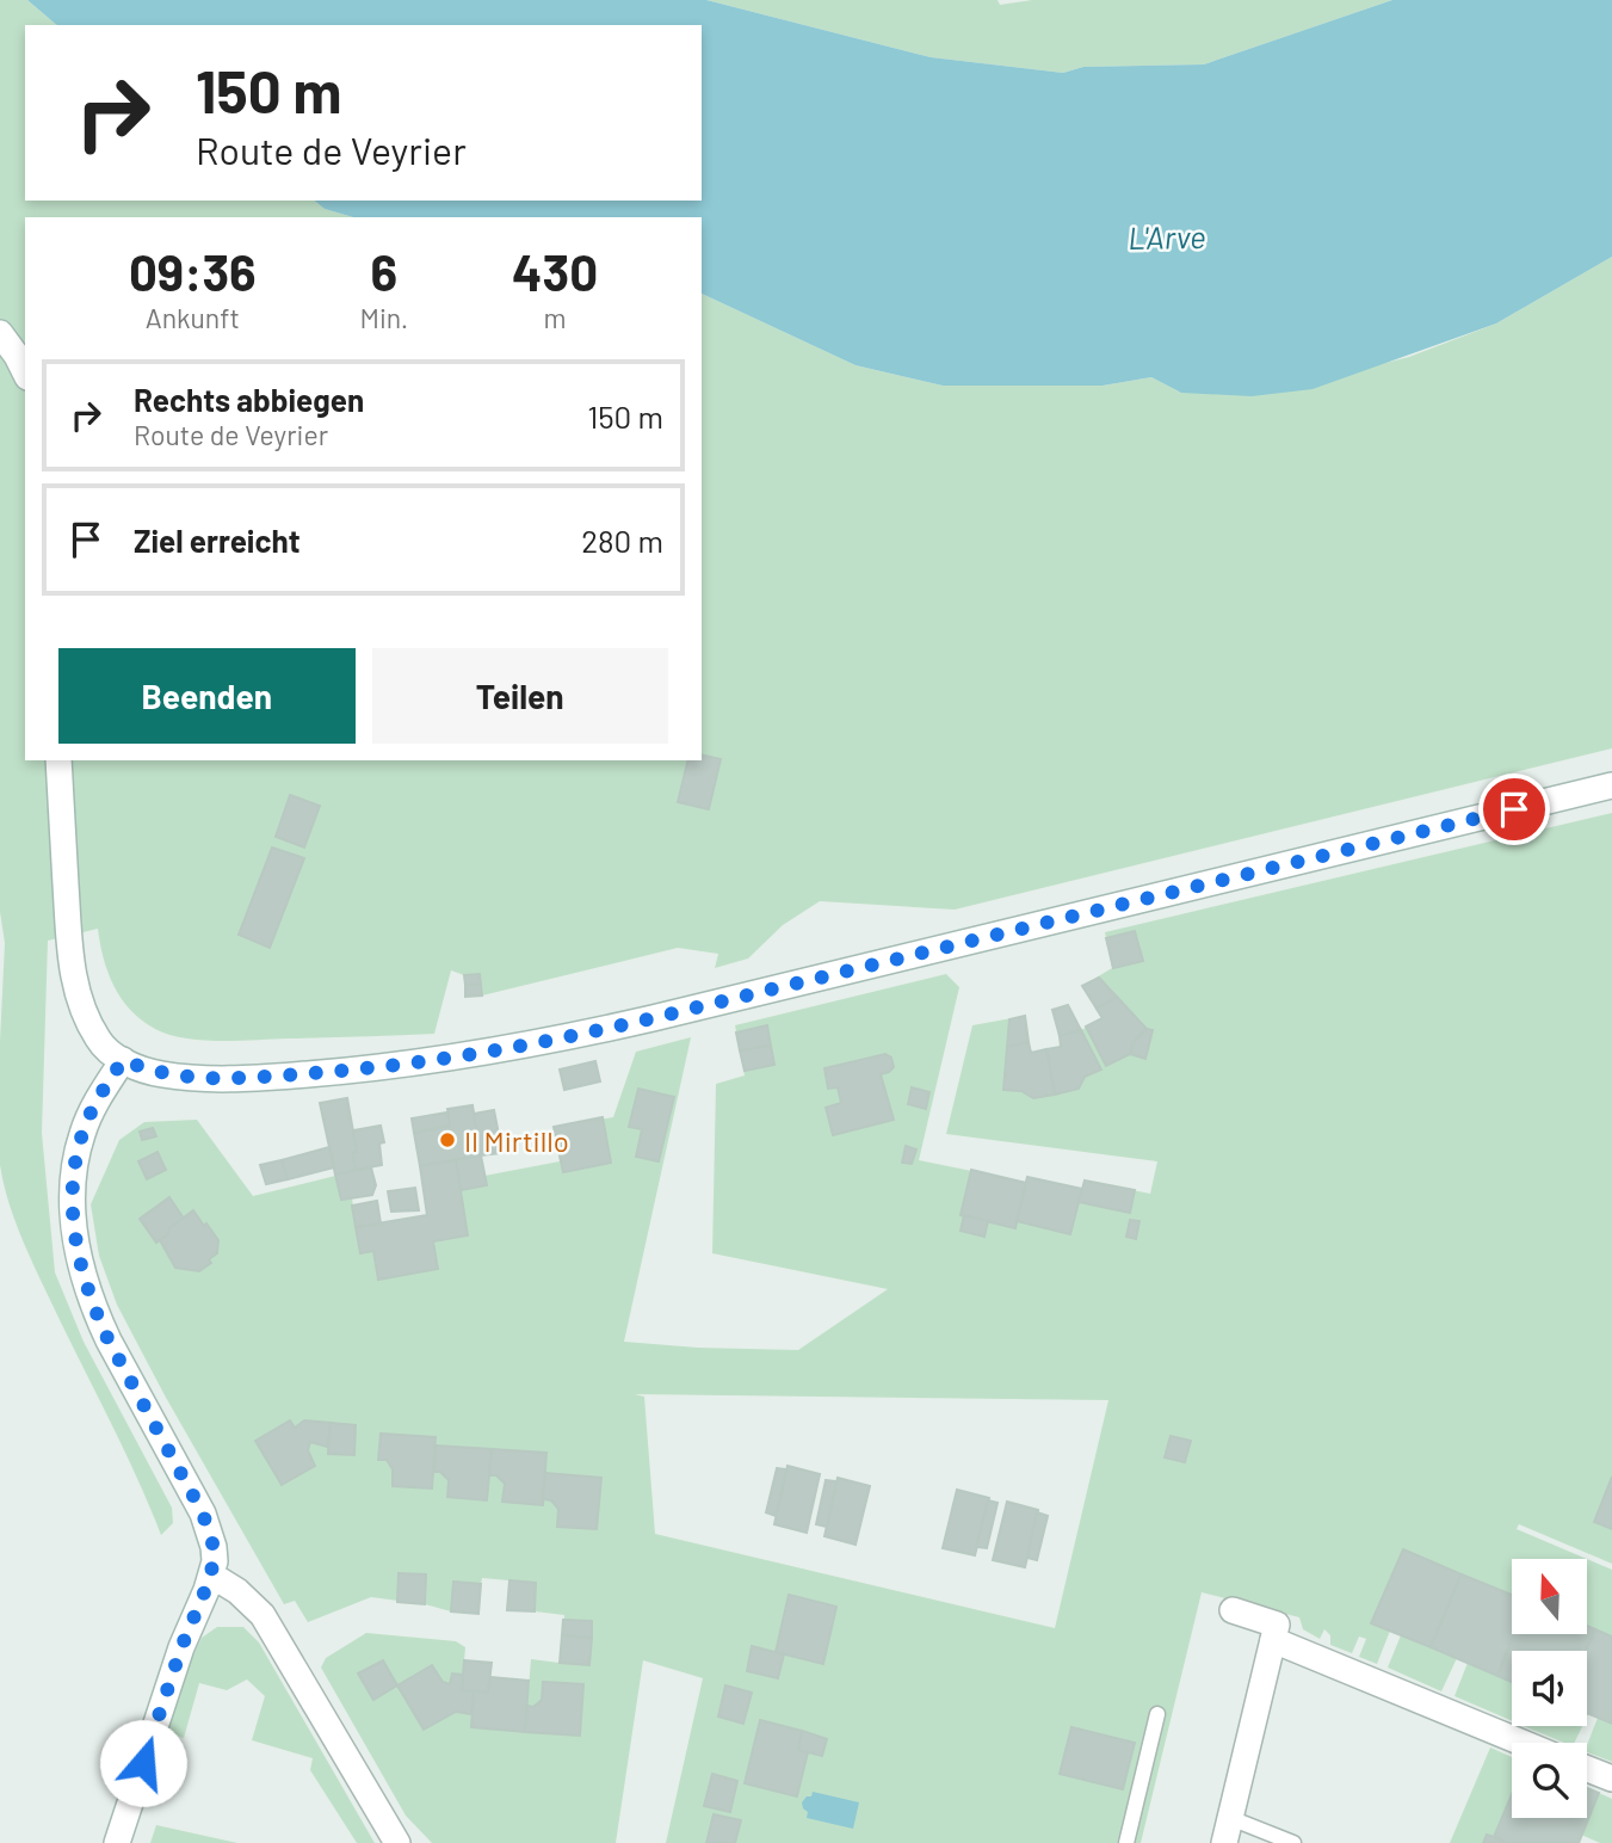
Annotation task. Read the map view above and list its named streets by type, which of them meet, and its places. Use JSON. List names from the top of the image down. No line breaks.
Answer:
{"water":["L'Arve"],"places":["Il Mirtillo"],"north":"top","page":{"turn":["150 m","Route de Veyrier"],"eta":["09:36","Ankunft","6","Min.","430","m"],"list":[{"name":"Rechts abbiegen","note":"Route de Veyrier","value":"150 m"},{"name":"Ziel erreicht","value":"280 m"}],"buttons":["Beenden","Teilen"]}}
